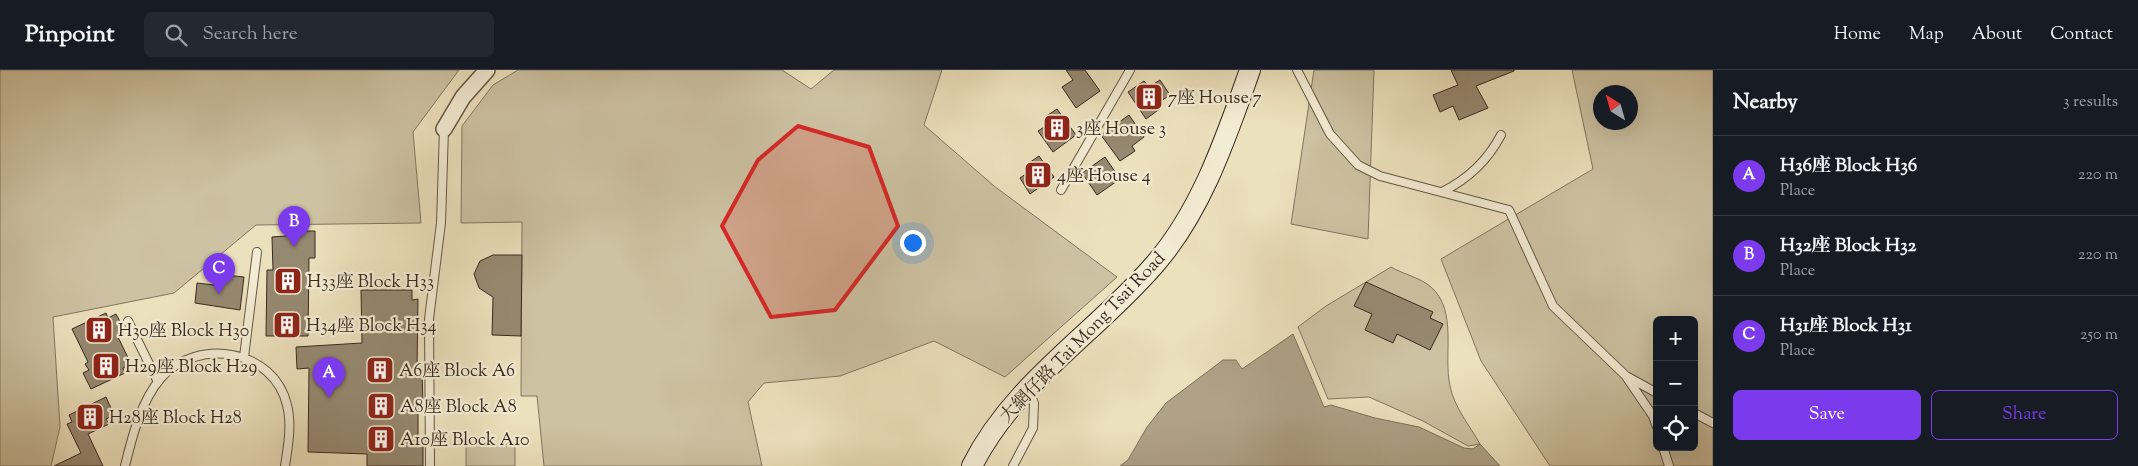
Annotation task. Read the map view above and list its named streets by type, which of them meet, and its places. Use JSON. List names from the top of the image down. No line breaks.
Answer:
{"streets":{"street":["大網仔路 Tai Mong Tsai Road"]},"places":{"building":["7座 House 7","3座 House 3","4座 House 4","H33座 Block H33","H34座 Block H34","H30座 Block H30","H29座 Block H29","A6座 Block A6","A8座 Block A8","H28座 Block H28","A10座 Block A10"]},"north":"top left","page":{"header":"Pinpoint","search":"Search here","nav":["Home","Map","About","Contact"],"heading":["Nearby","3 results"],"list":[{"mark":"A","name":"H36座 Block H36","note":"Place","value":"220 m"},{"mark":"B","name":"H32座 Block H32","note":"Place","value":"220 m"},{"mark":"C","name":"H31座 Block H31","note":"Place","value":"250 m"}],"pins":["B","C","A"],"map_buttons":["+","−"],"buttons":["Save","Share"]}}
